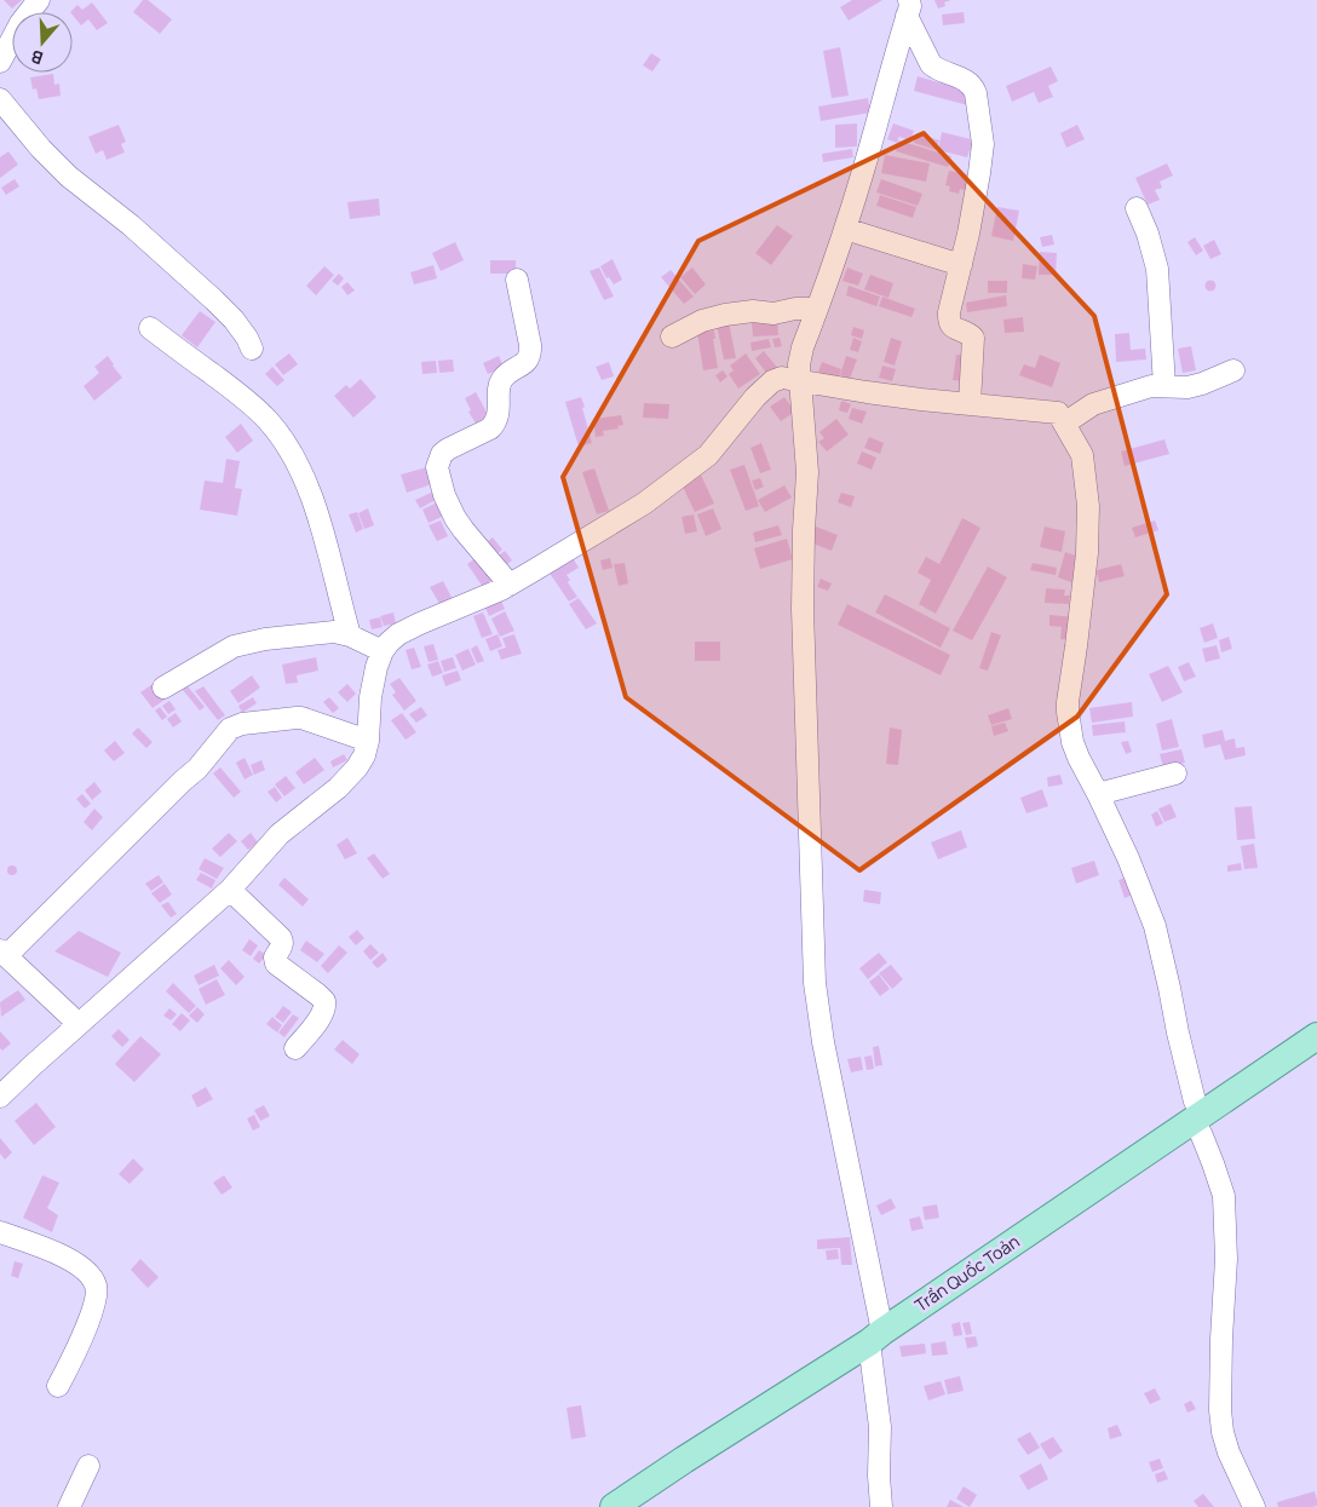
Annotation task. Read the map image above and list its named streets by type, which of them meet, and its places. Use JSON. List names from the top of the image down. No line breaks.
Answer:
{"streets":{"main road":["Trần Quốc Toản"]},"north":"bottom"}
